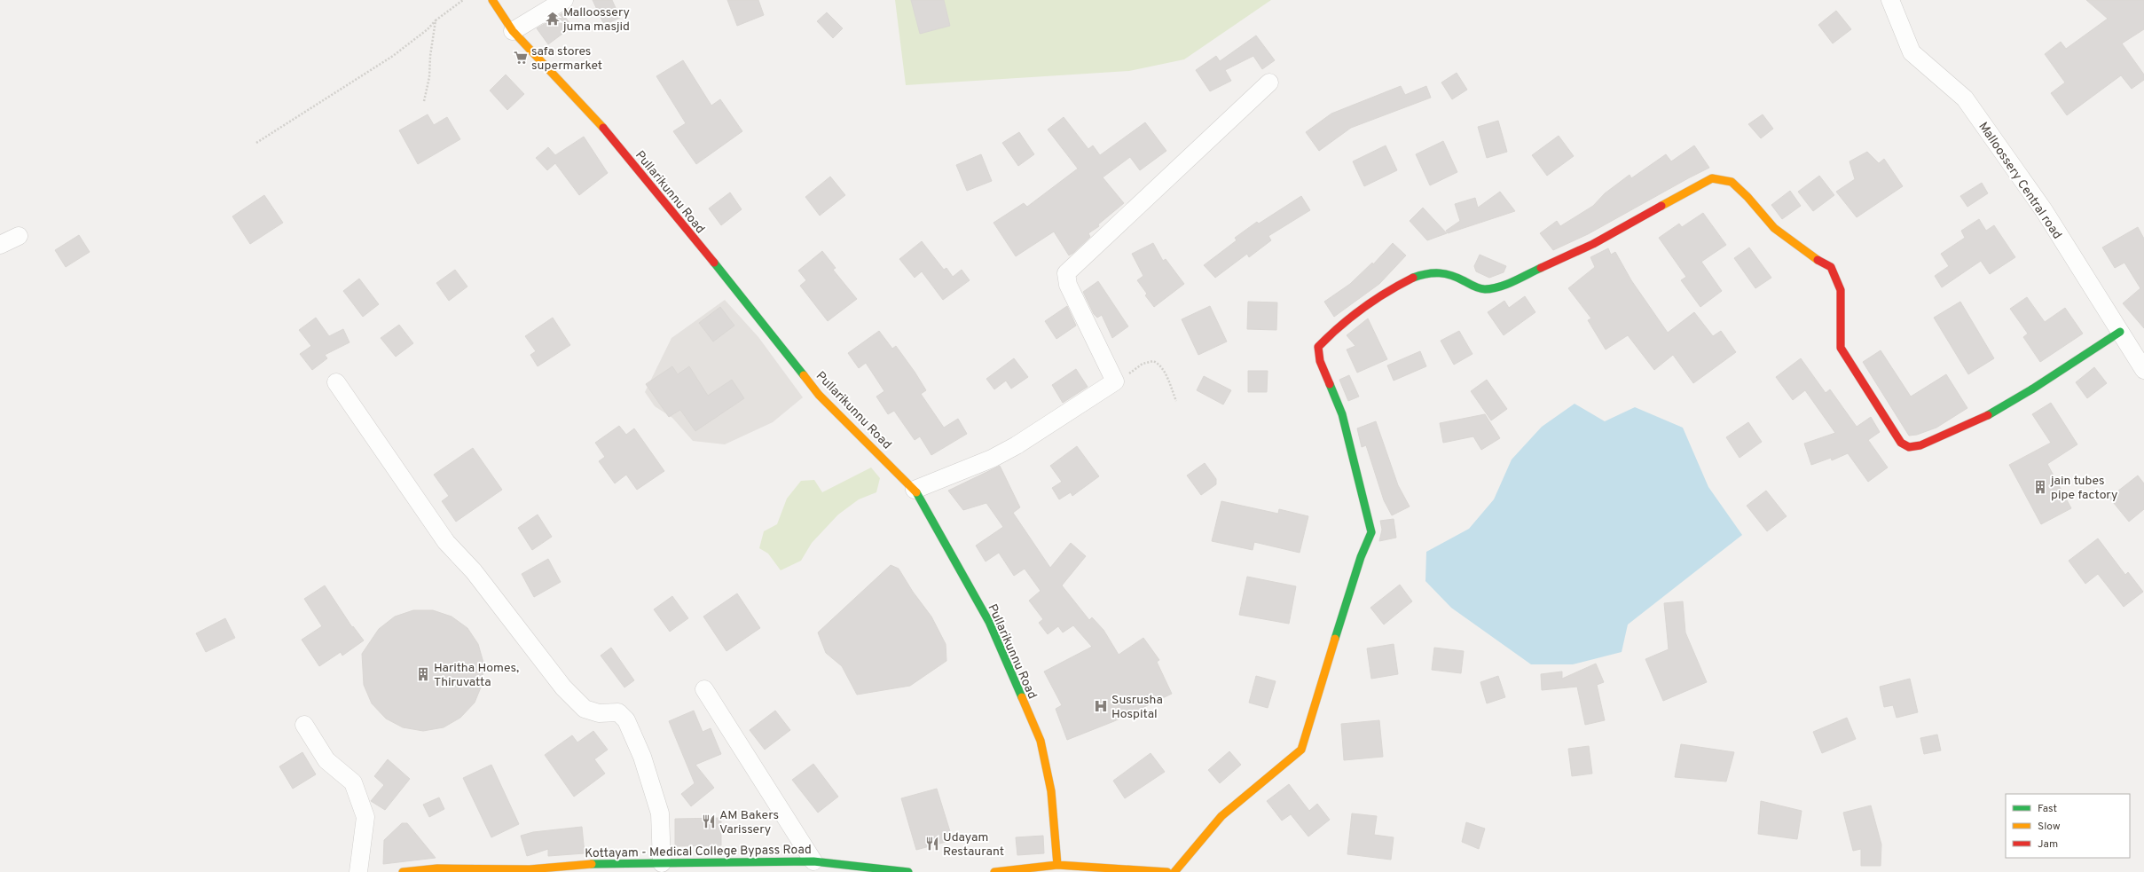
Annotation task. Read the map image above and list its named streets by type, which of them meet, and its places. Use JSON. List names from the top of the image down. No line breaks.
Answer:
{"streets":{"main road":["Pullarikunnu Road","Kottayam - Medical College Bypass Road"],"street":["Malloossery Central road"]},"places":{"temple":["Malloossery juma masjid"],"supermarket":["safa stores supermarket"],"building":["jain tubes pipe factory","Haritha Homes, Thiruvatta"],"hospital":["Susrusha Hospital"],"restaurant":["AM Bakers Varissery","Udayam Restaurant"]},"legend":["Fast","Slow","Jam"]}
